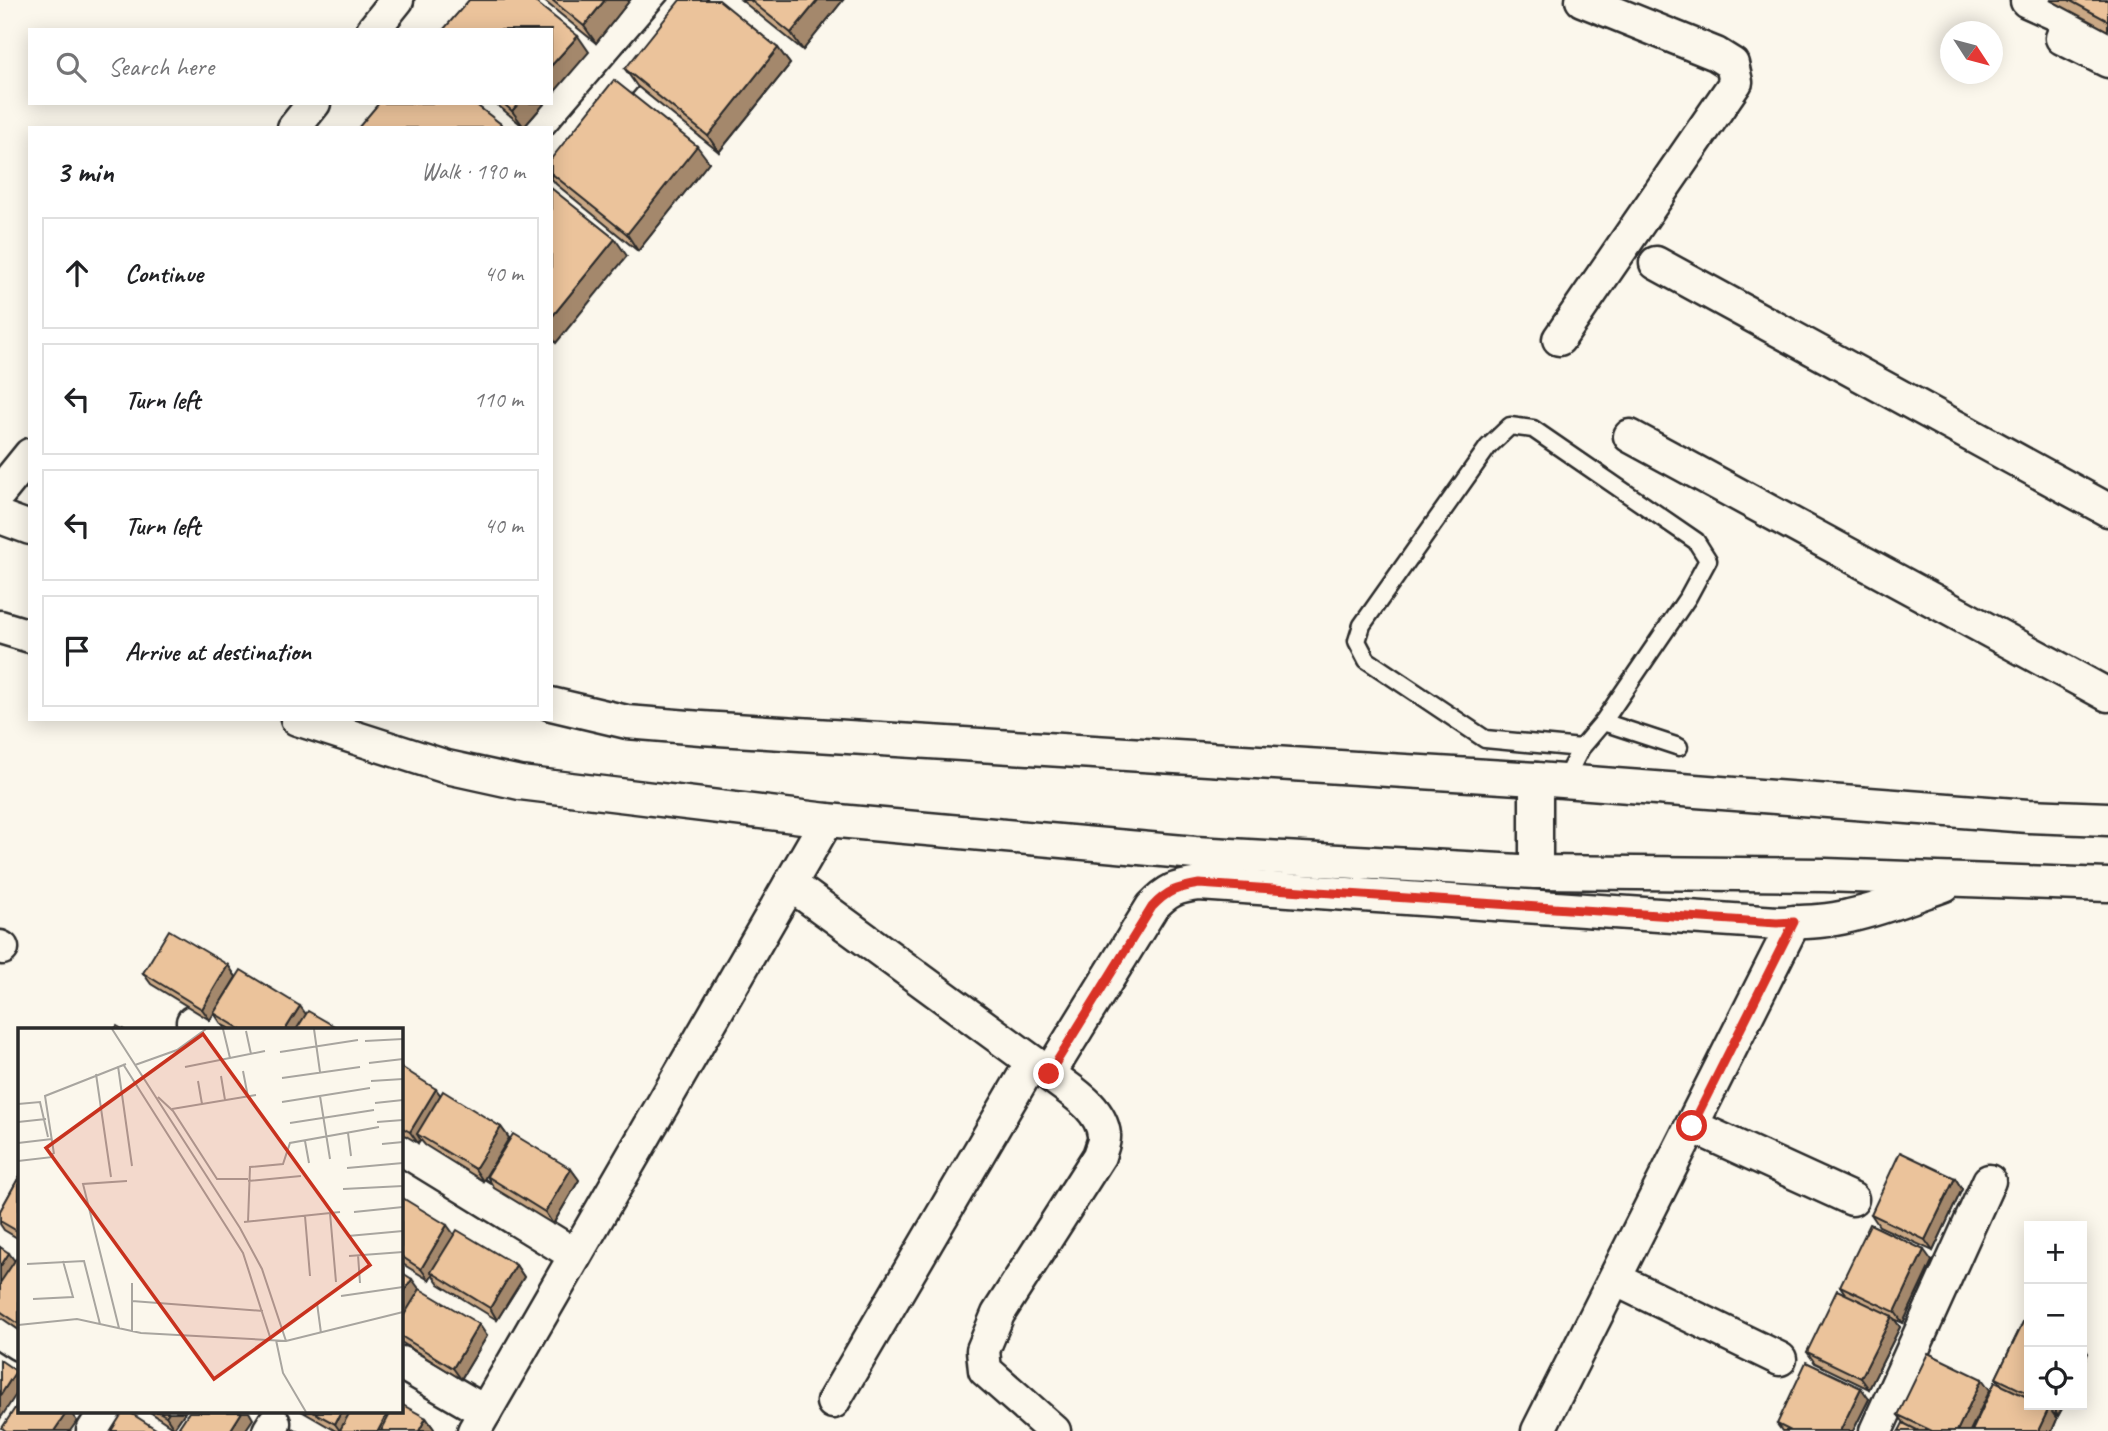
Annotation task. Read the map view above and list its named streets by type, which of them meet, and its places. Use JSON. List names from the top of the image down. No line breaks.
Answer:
{"north":"bottom right","page":{"search":"Search here","heading":["3 min","Walk · 190 m"],"list":[["Continue","40 m"],["Turn left","110 m"],["Turn left","40 m"],"Arrive at destination"],"map_buttons":["+","−"]}}
